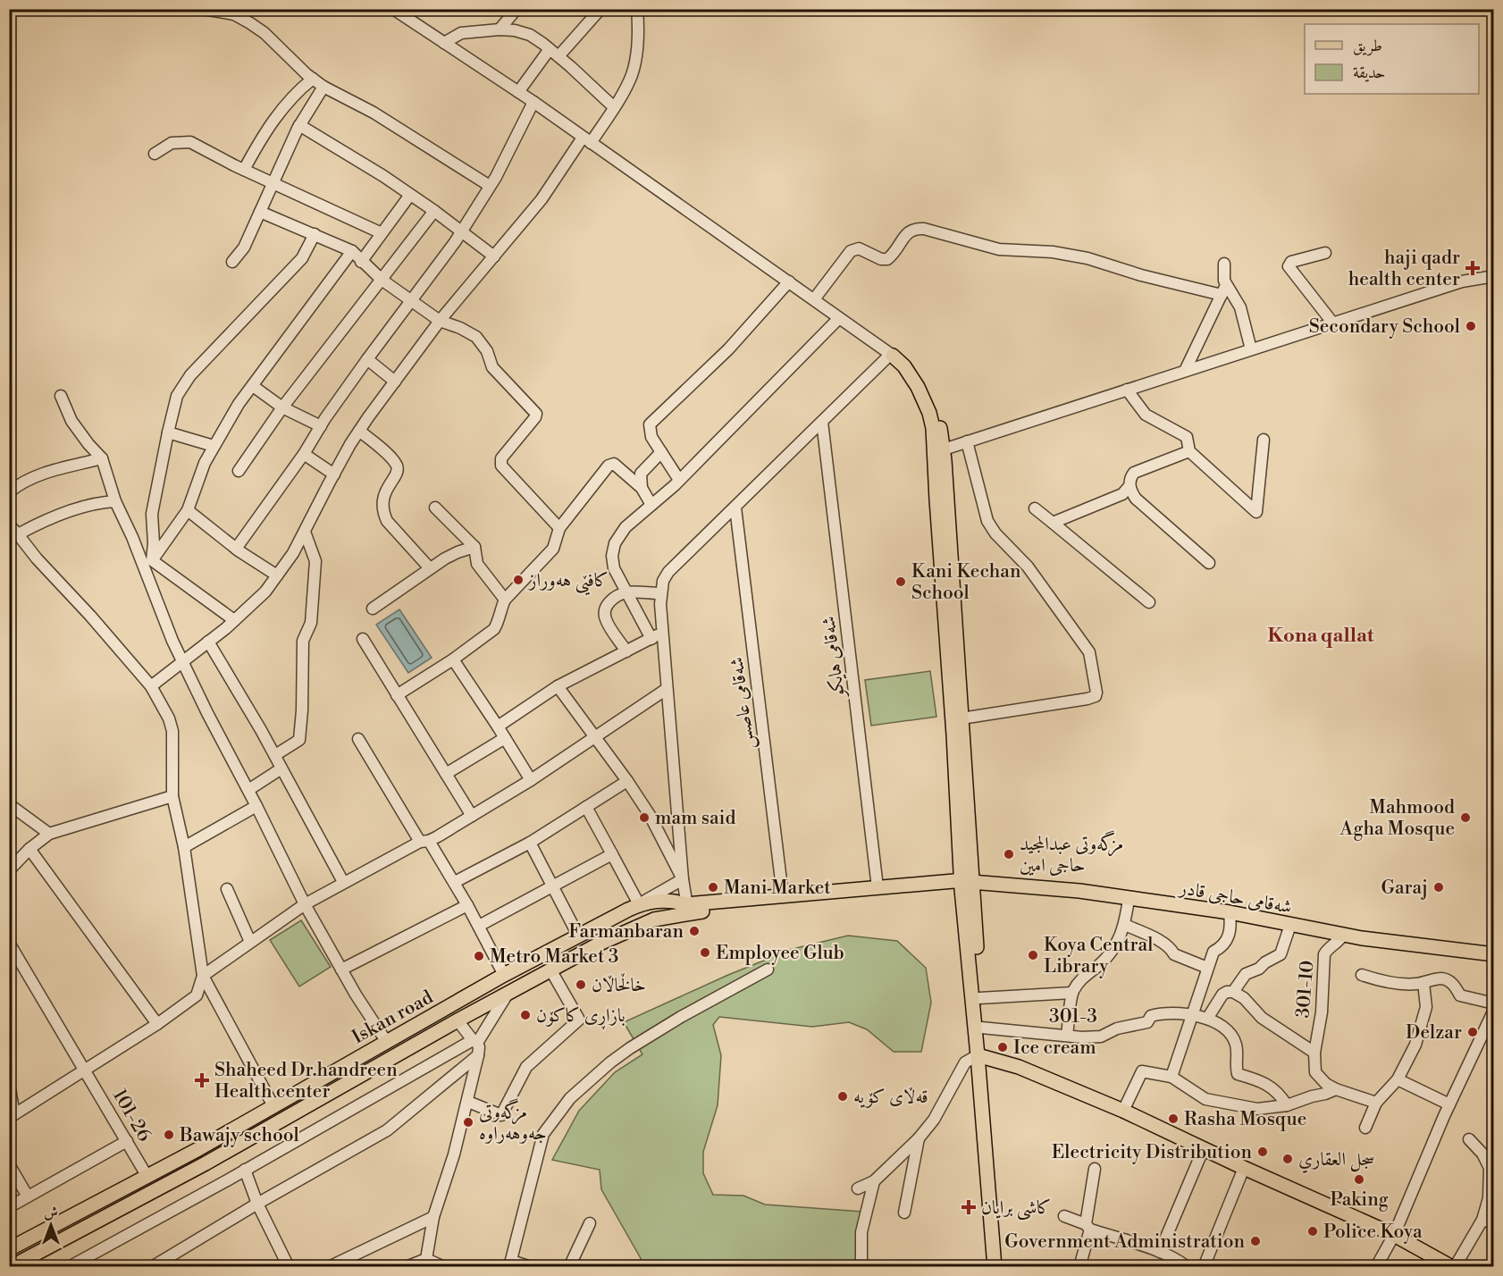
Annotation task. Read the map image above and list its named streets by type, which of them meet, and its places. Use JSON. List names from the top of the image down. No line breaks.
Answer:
{"streets":{"main road":["شەقامی حاجی قادر","Iskan road"],"street":["شه‌قامی هایكو","شه‌قامی عاصس","301-10","301-3","101-26"]},"crossings":[["شەقامی حاجی قادر","301-10"],["Iskan road","101-26"]],"districts":["Kona qallat"],"places":{"health":["haji qadr health center","Shaheed Dr.handreen Health center","كاشی برایان"],"other":["Secondary School","کافێی هەوراز","Kani Kechan School","mam said","Mahmood Agha Mosque","مزگه‌وتی عبدالمجید حاجی امین","Mani Market","Garaj","Farmanbaran","Employee Glub","Koya Central Library","Metro Market 3","خاڵخاڵان","بازاڕی کاکۆن","Delzar","Ice cream","قەڵای کۆیە","Rasha Mosque","مزگه‌وتی جه‌وهه‌راوه","Bawajy school","Electricity Distribution","سجل العقاري","Paking","Police Koya","Government Administration"]},"legend":["طريق","حديقة"],"north":"top"}
